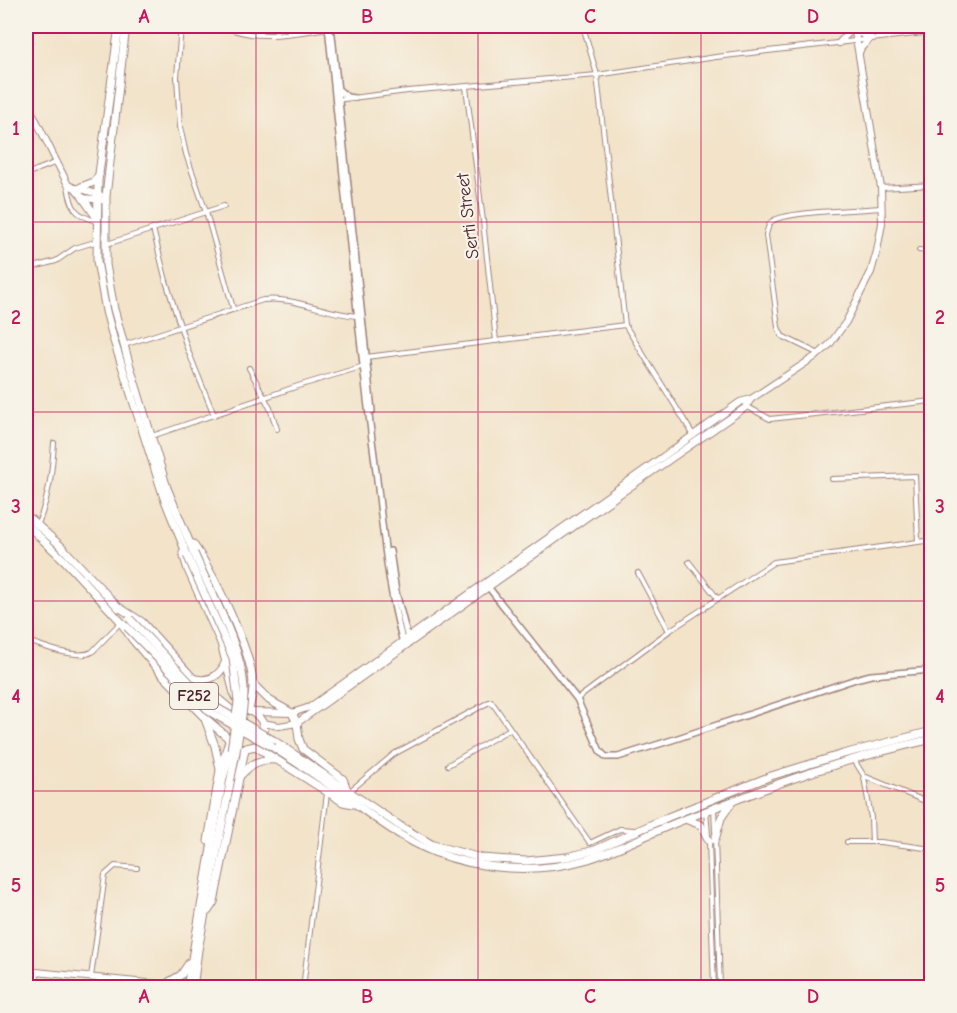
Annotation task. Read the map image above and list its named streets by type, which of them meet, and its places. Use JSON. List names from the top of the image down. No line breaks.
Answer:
{"streets":{"main road":["F252"],"street":["Serti Street"]},"grid":{"columns":["A","B","C","D"],"rows":["1","2","3","4","5"]}}
